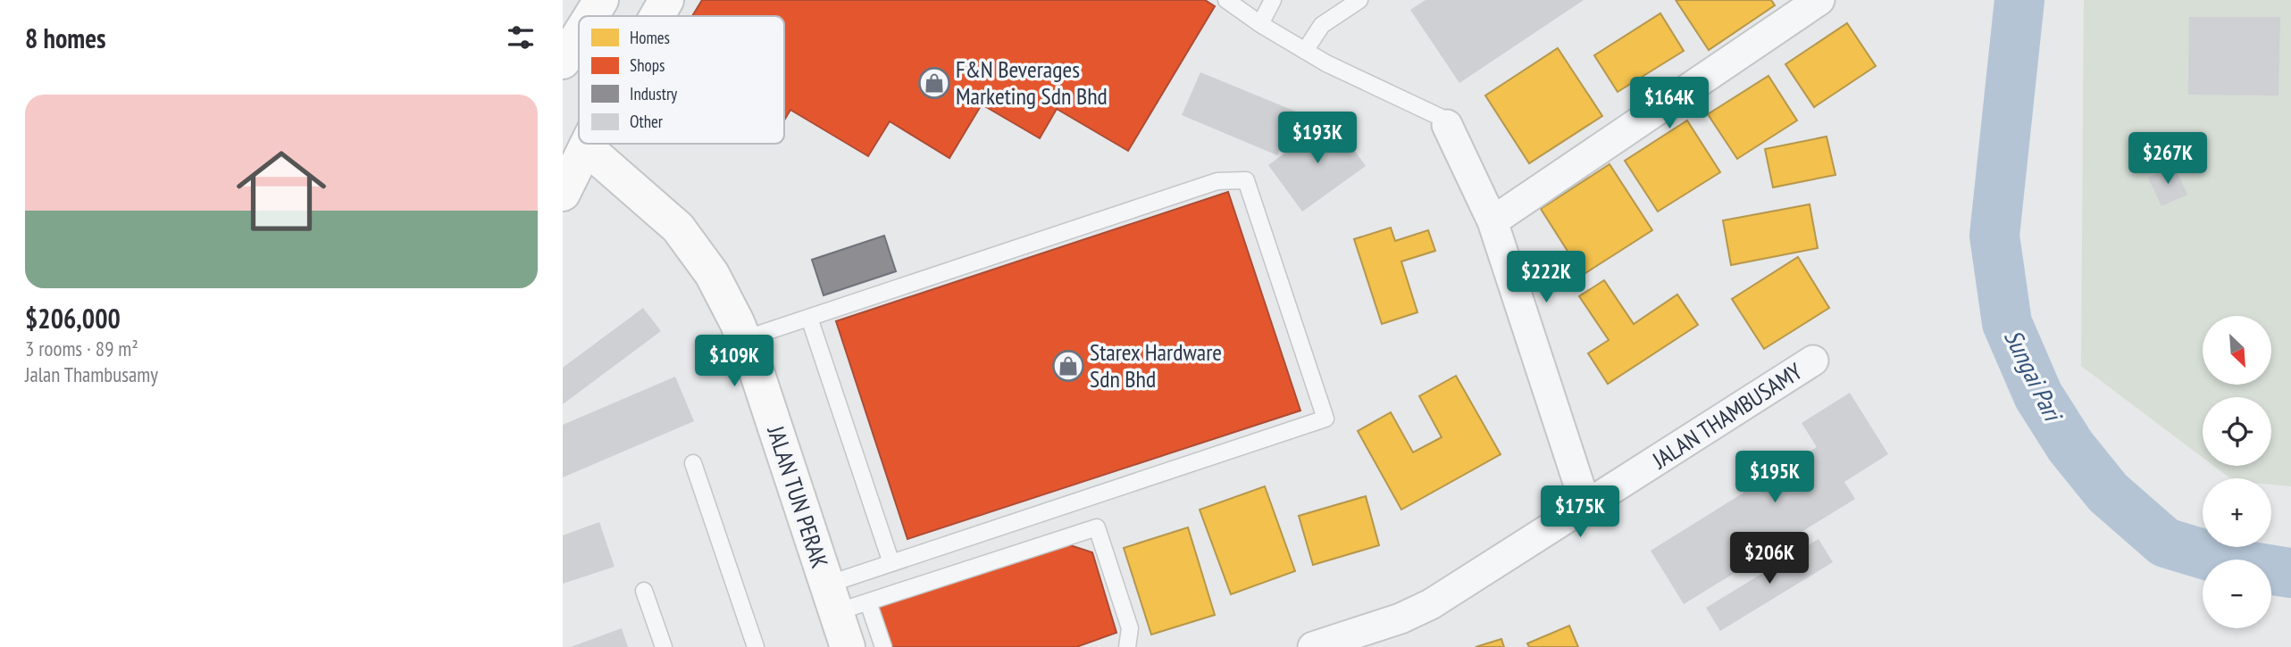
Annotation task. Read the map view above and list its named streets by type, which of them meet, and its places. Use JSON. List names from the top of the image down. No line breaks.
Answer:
{"streets":{"main road":["JALAN TUN PERAK"],"street":["JALAN THAMBUSAMY"]},"water":["Sungai Pari"],"places":{"shop":["F&N Beverages Marketing Sdn Bhd","Starex Hardware Sdn Bhd"]},"legend":["Homes","Shops","Industry","Other"],"north":"bottom right","page":{"heading":"8 homes","list":[{"name":"$206,000","note":"3 rooms · 89 m² · Jalan Thambusamy"}],"price":["$164K","$193K","$267K","$222K","$109K","$195K","$175K","$206K"],"map_buttons":["+","−"]}}
